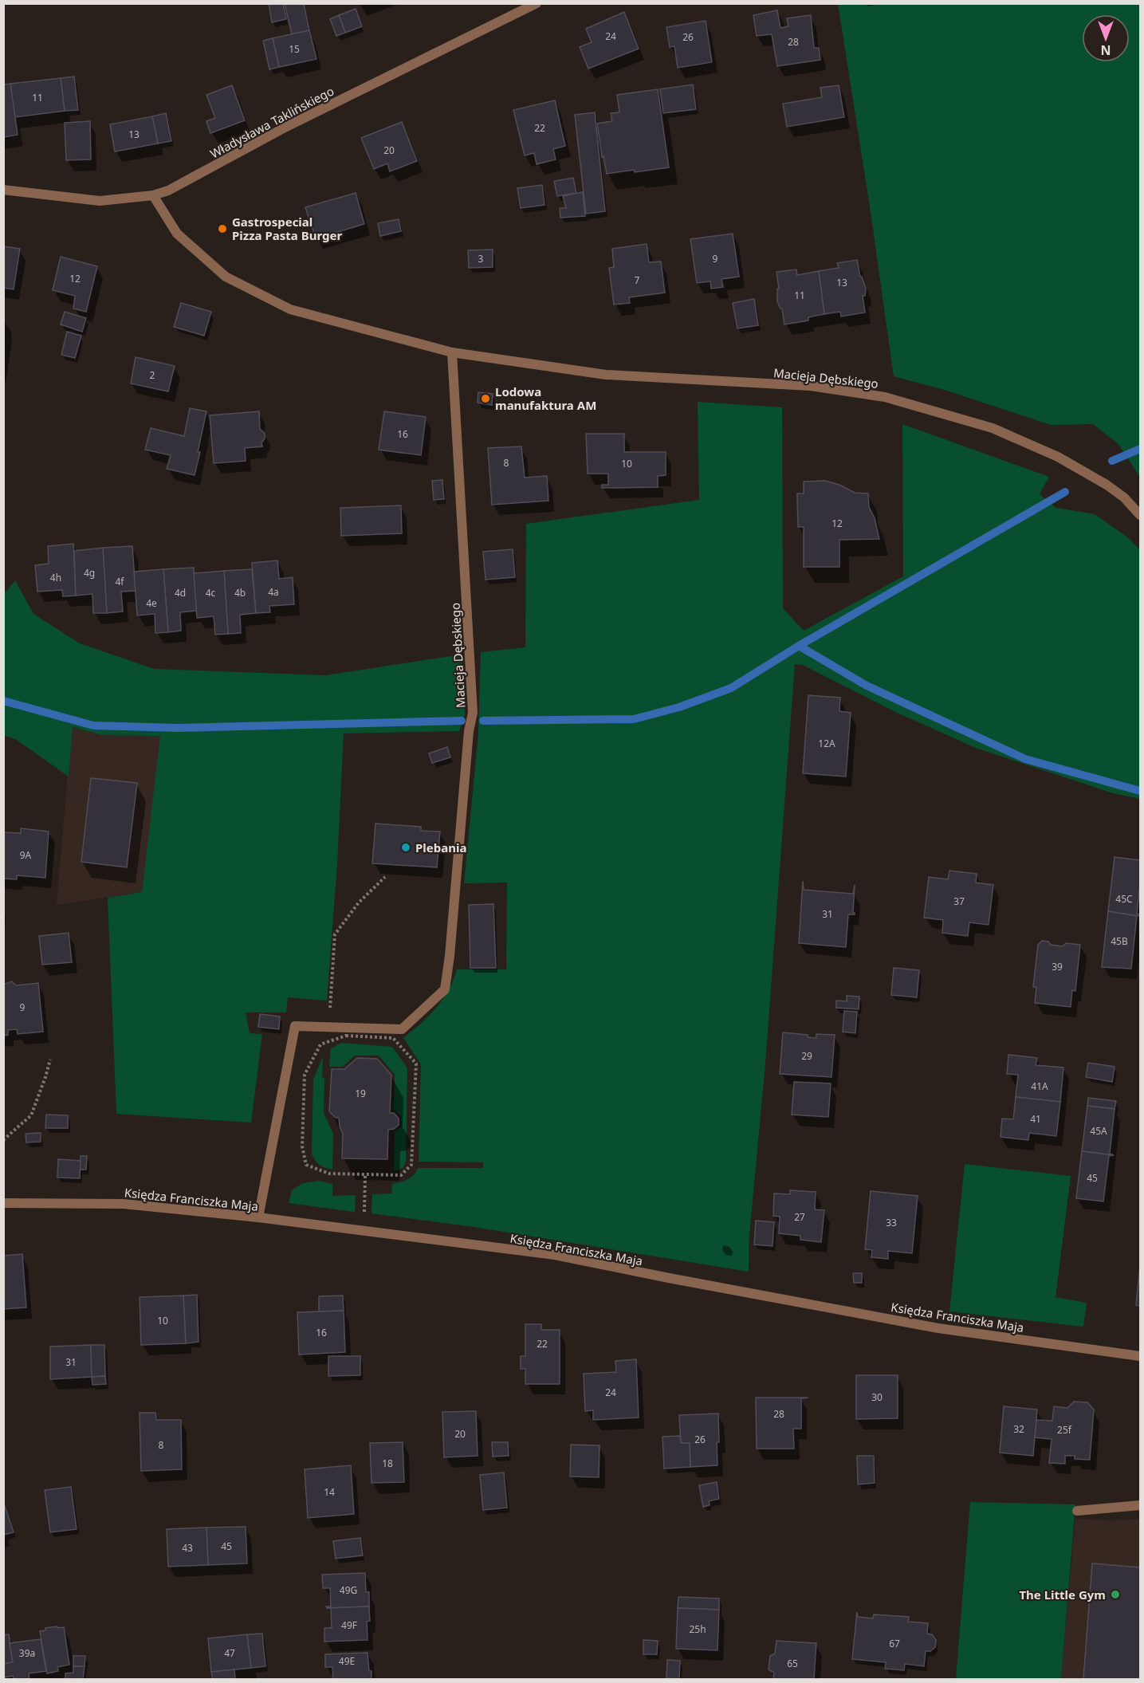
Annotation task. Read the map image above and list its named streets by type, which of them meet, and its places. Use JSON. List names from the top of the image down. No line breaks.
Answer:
{"streets":{"street":["Władysława Taklińskiego","Macieja Dębskiego","Księdza Franciszka Maja"]},"crossings":[["Władysława Taklińskiego","Macieja Dębskiego"],["Macieja Dębskiego","Księdza Franciszka Maja"]],"places":["Gastrospecial Pizza Pasta Burger","Lodowa manufaktura AM","Plebania","The Little Gym"],"house_numbers":["24","26","28","15","11","22","13","20","3","9","12","7","13","11","2","16","8","10","12","4g","4h","4f","4a","4d","4c","4b","4e","12A","9A","45C","37","31","45B","39","9","29","41A","19","41","45A","45","27","33","10","16","22","31","24","30","28","32","25f","20","26","8","18","14","45","43","49G","49F","25h","67","39a","47","49E","65"],"north":"bottom"}
